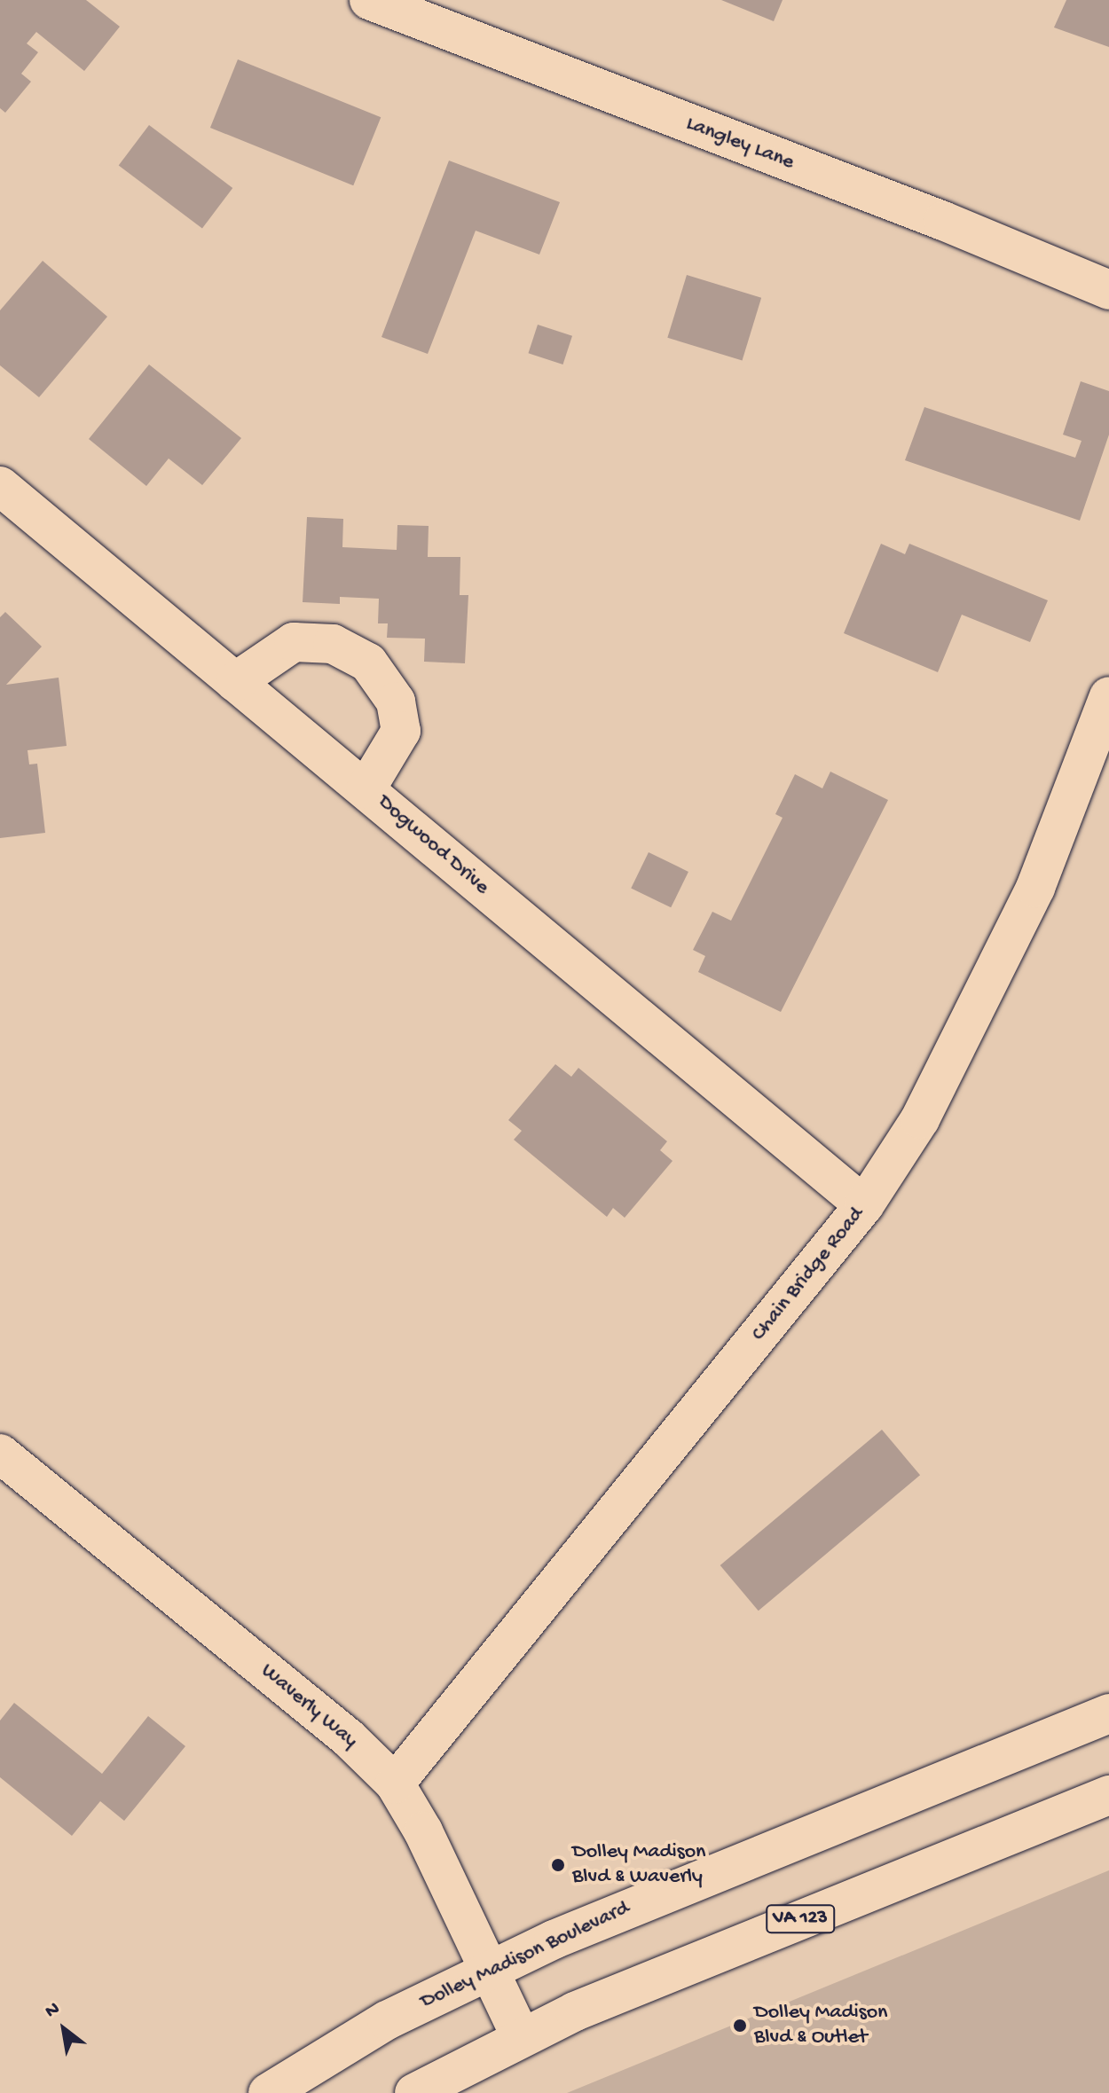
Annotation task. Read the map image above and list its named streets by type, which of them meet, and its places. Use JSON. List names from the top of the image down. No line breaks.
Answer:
{"streets":{"street":["Langley Lane","Dogwood Drive","Chain Bridge Road","Waverly Way","VA 123","Dolley Madison Boulevard"]},"crossings":[["Dogwood Drive","Chain Bridge Road"],["Chain Bridge Road","Waverly Way"],["Waverly Way","VA 123"],["Waverly Way","Dolley Madison Boulevard"]],"places":["Dolley Madison Blvd & Waverly","Dolley Madison Blvd & Outlet"],"north":"top left"}
